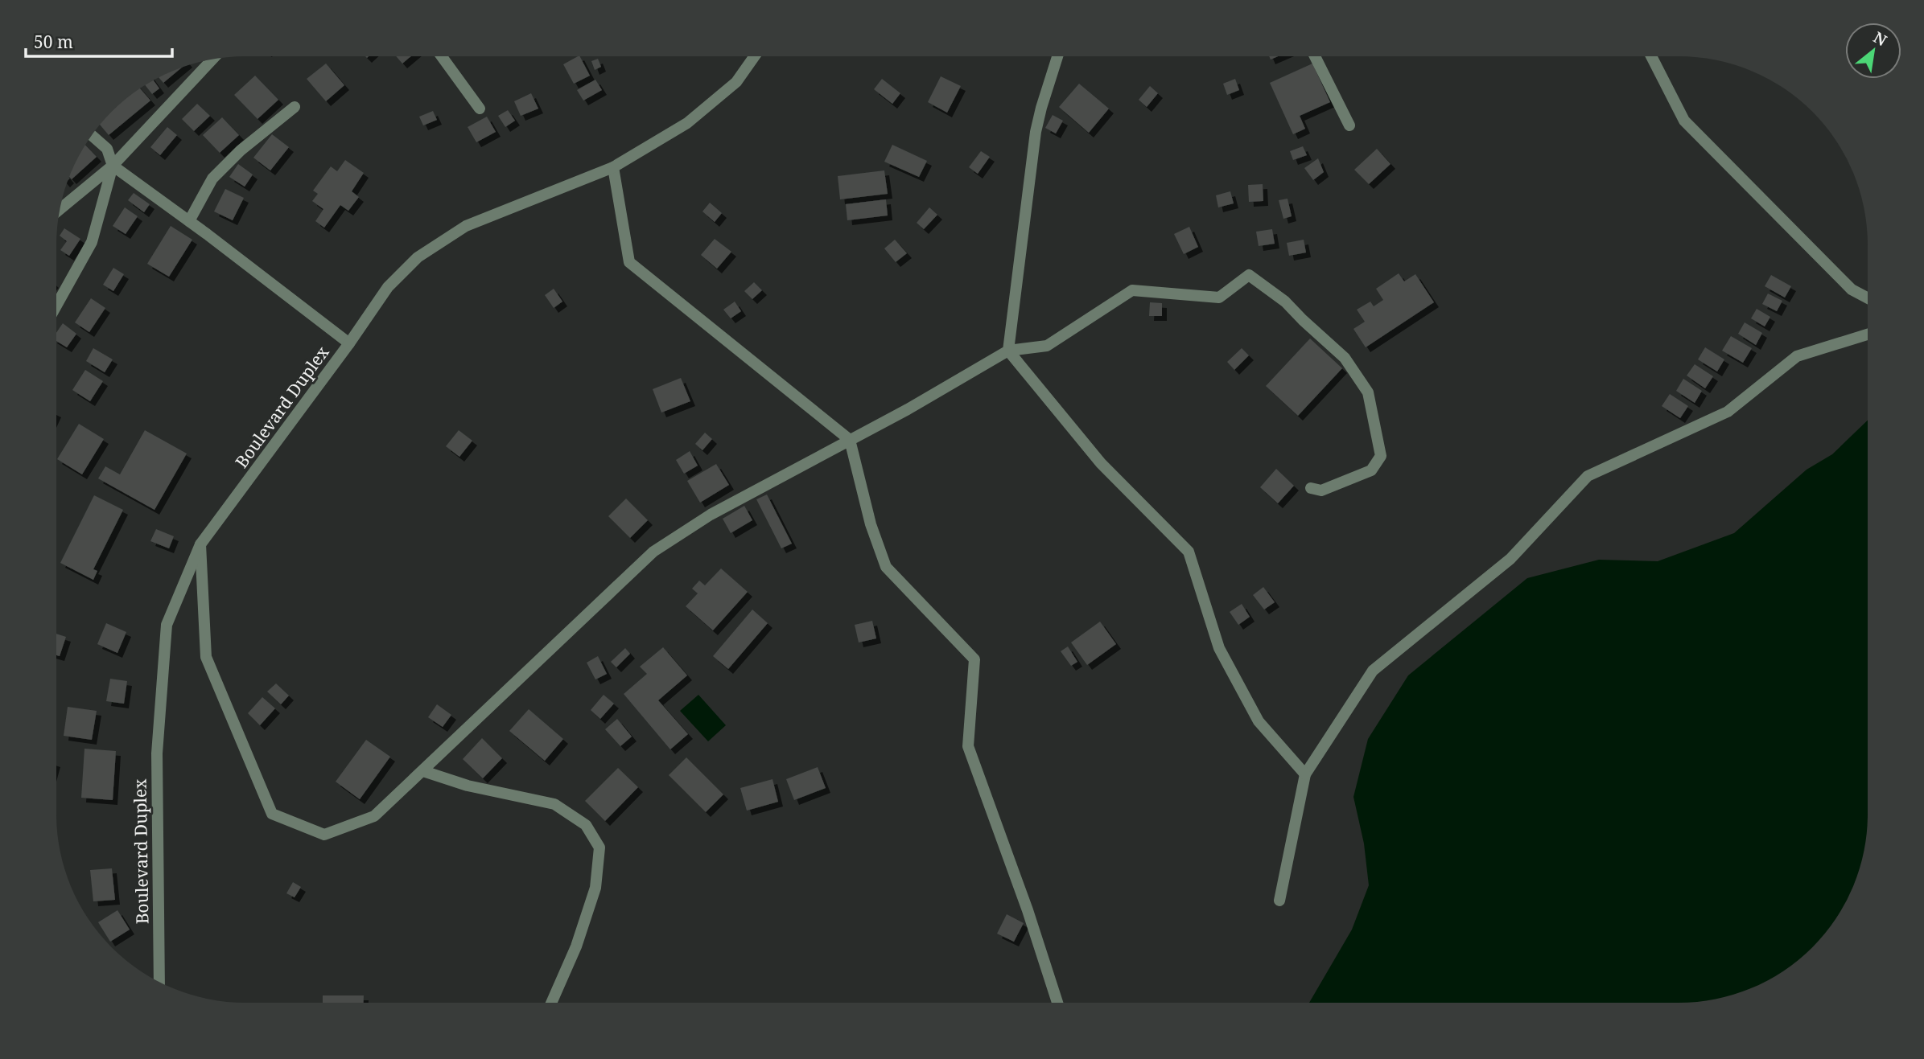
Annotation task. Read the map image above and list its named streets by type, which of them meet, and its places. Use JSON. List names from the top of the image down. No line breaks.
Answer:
{"streets":{"street":["Boulevard Duplex"]},"scale_bar":"50 m","north":"top right"}
